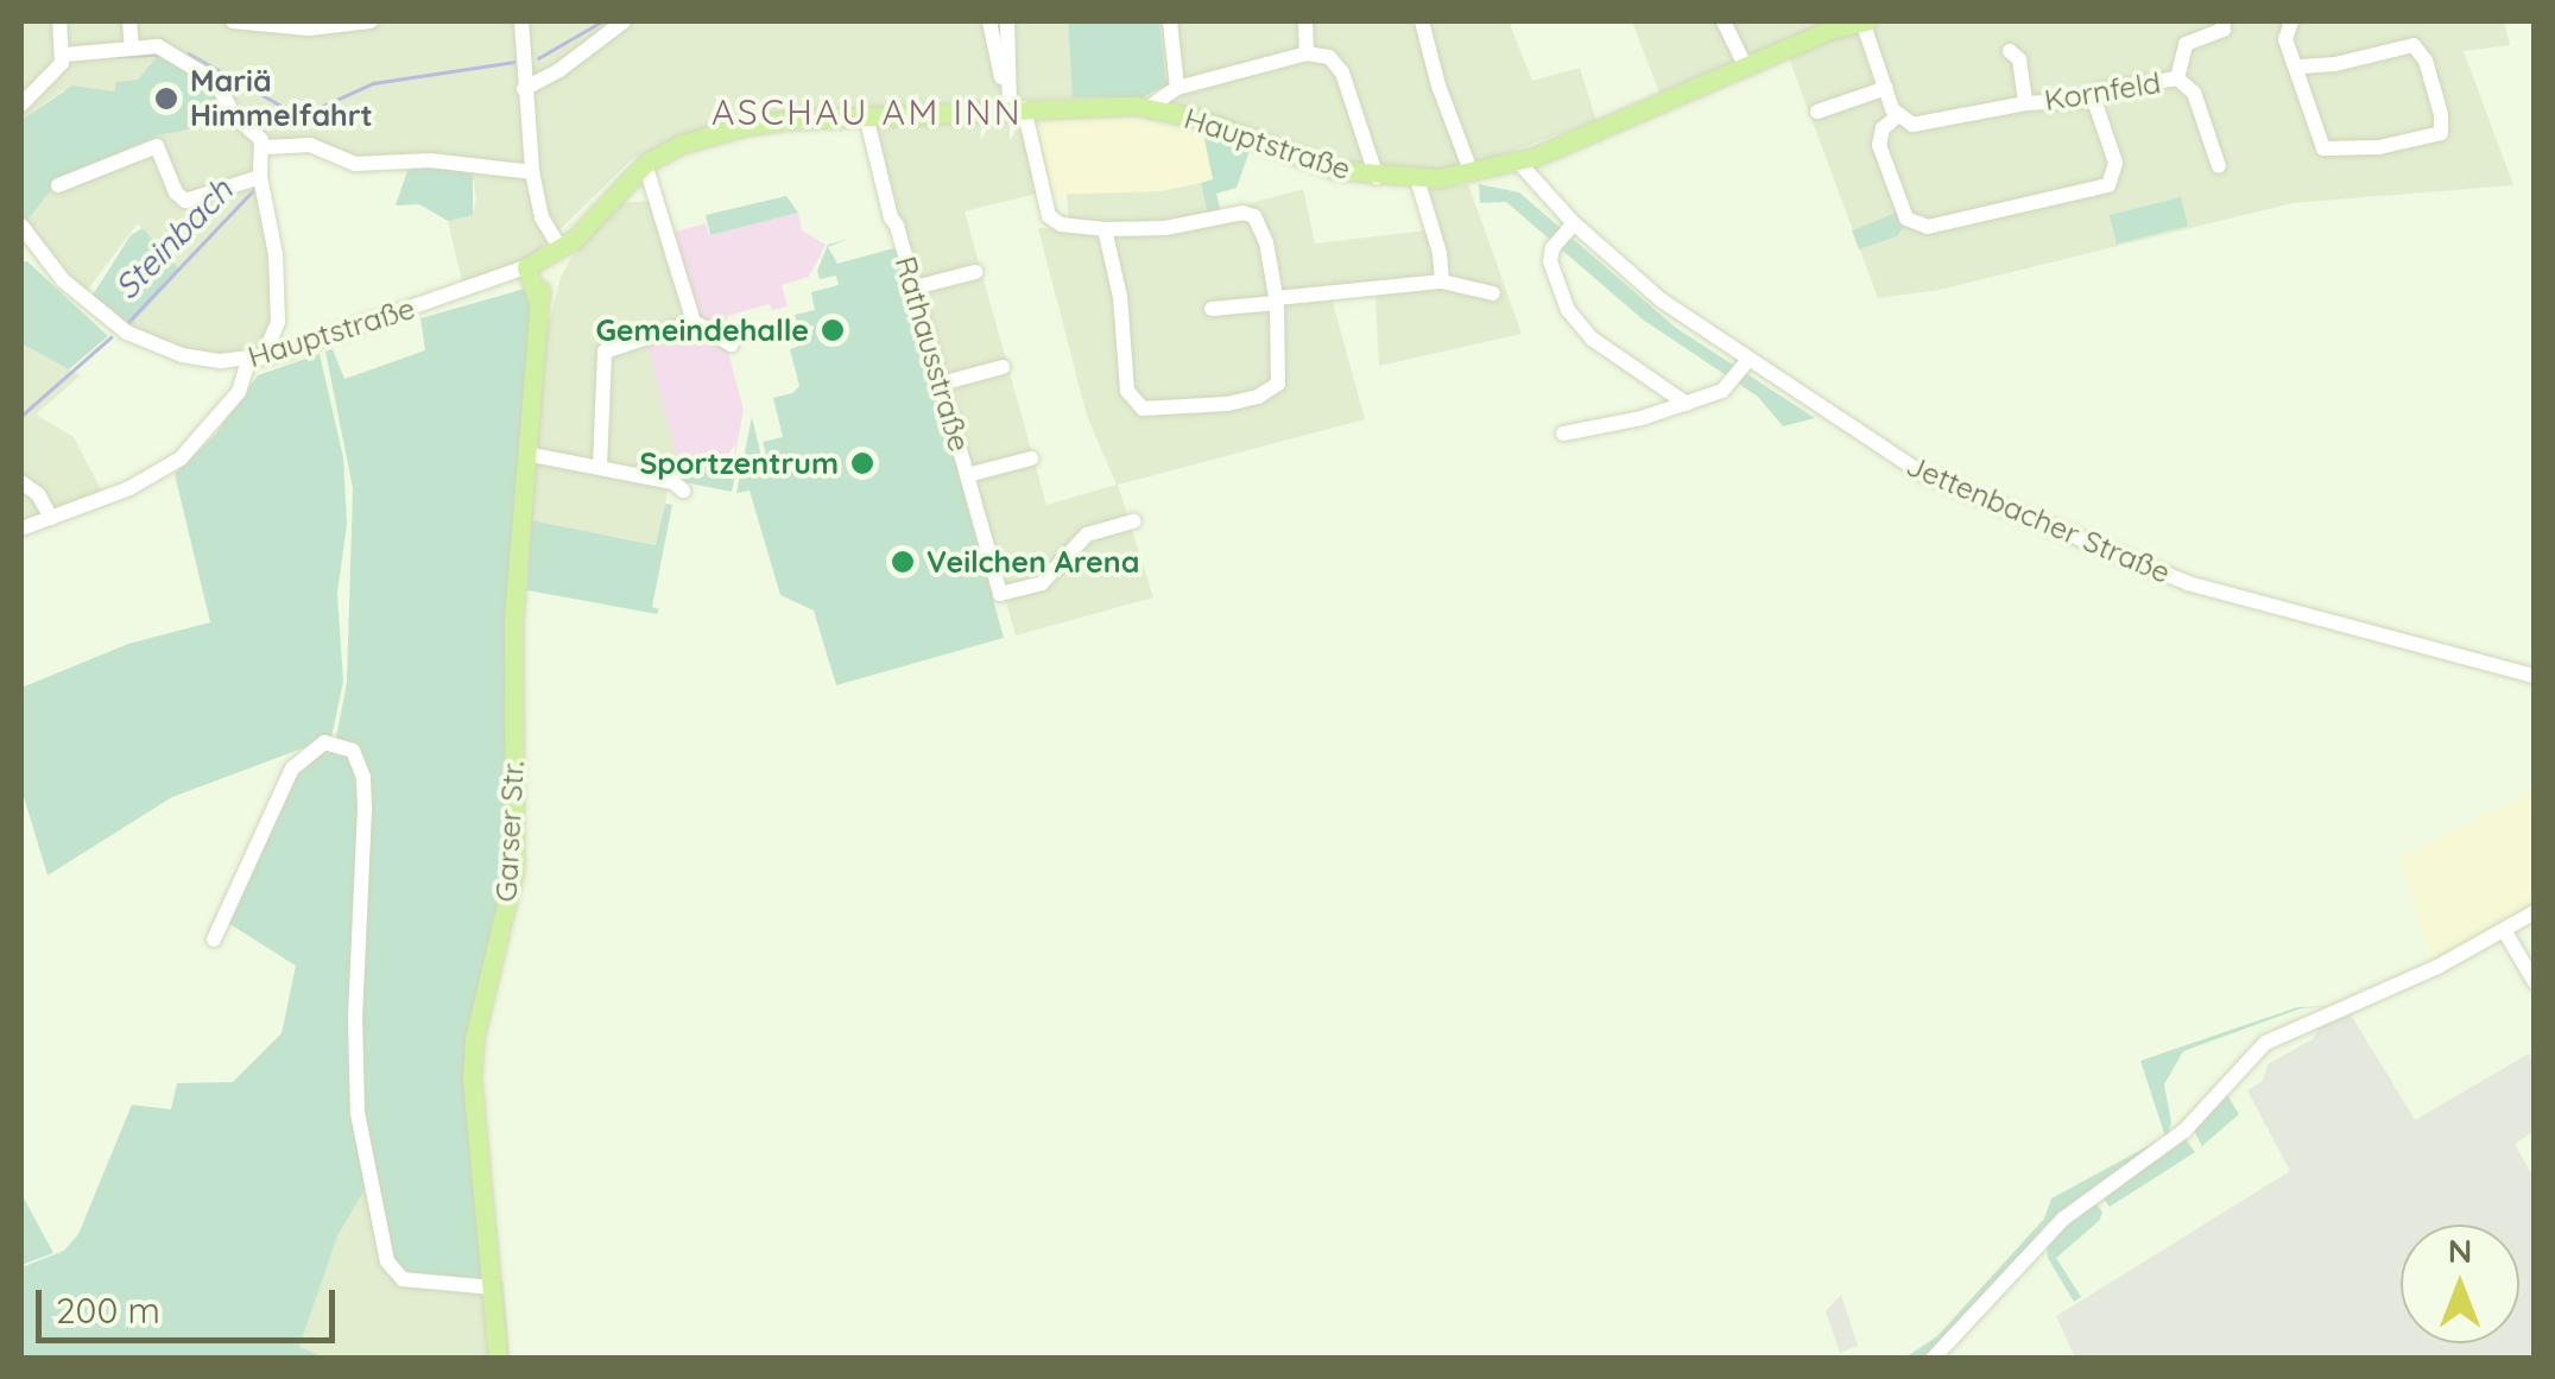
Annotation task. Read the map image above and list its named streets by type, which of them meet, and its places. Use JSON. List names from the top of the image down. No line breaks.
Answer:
{"streets":{"main road":["Hauptstraße","Garser Str."],"street":["Kornfeld","Rathausstraße","Jettenbacher Straße"]},"crossings":[["Hauptstraße","Rathausstraße"],["Hauptstraße","Jettenbacher Straße"],["Hauptstraße","Garser Str."]],"districts":["ASCHAU AM INN"],"water":["Steinbach"],"places":["Mariä Himmelfahrt","Gemeindehalle","Sportzentrum","Veilchen Arena"],"scale_bar":"200 m","north":"top"}
